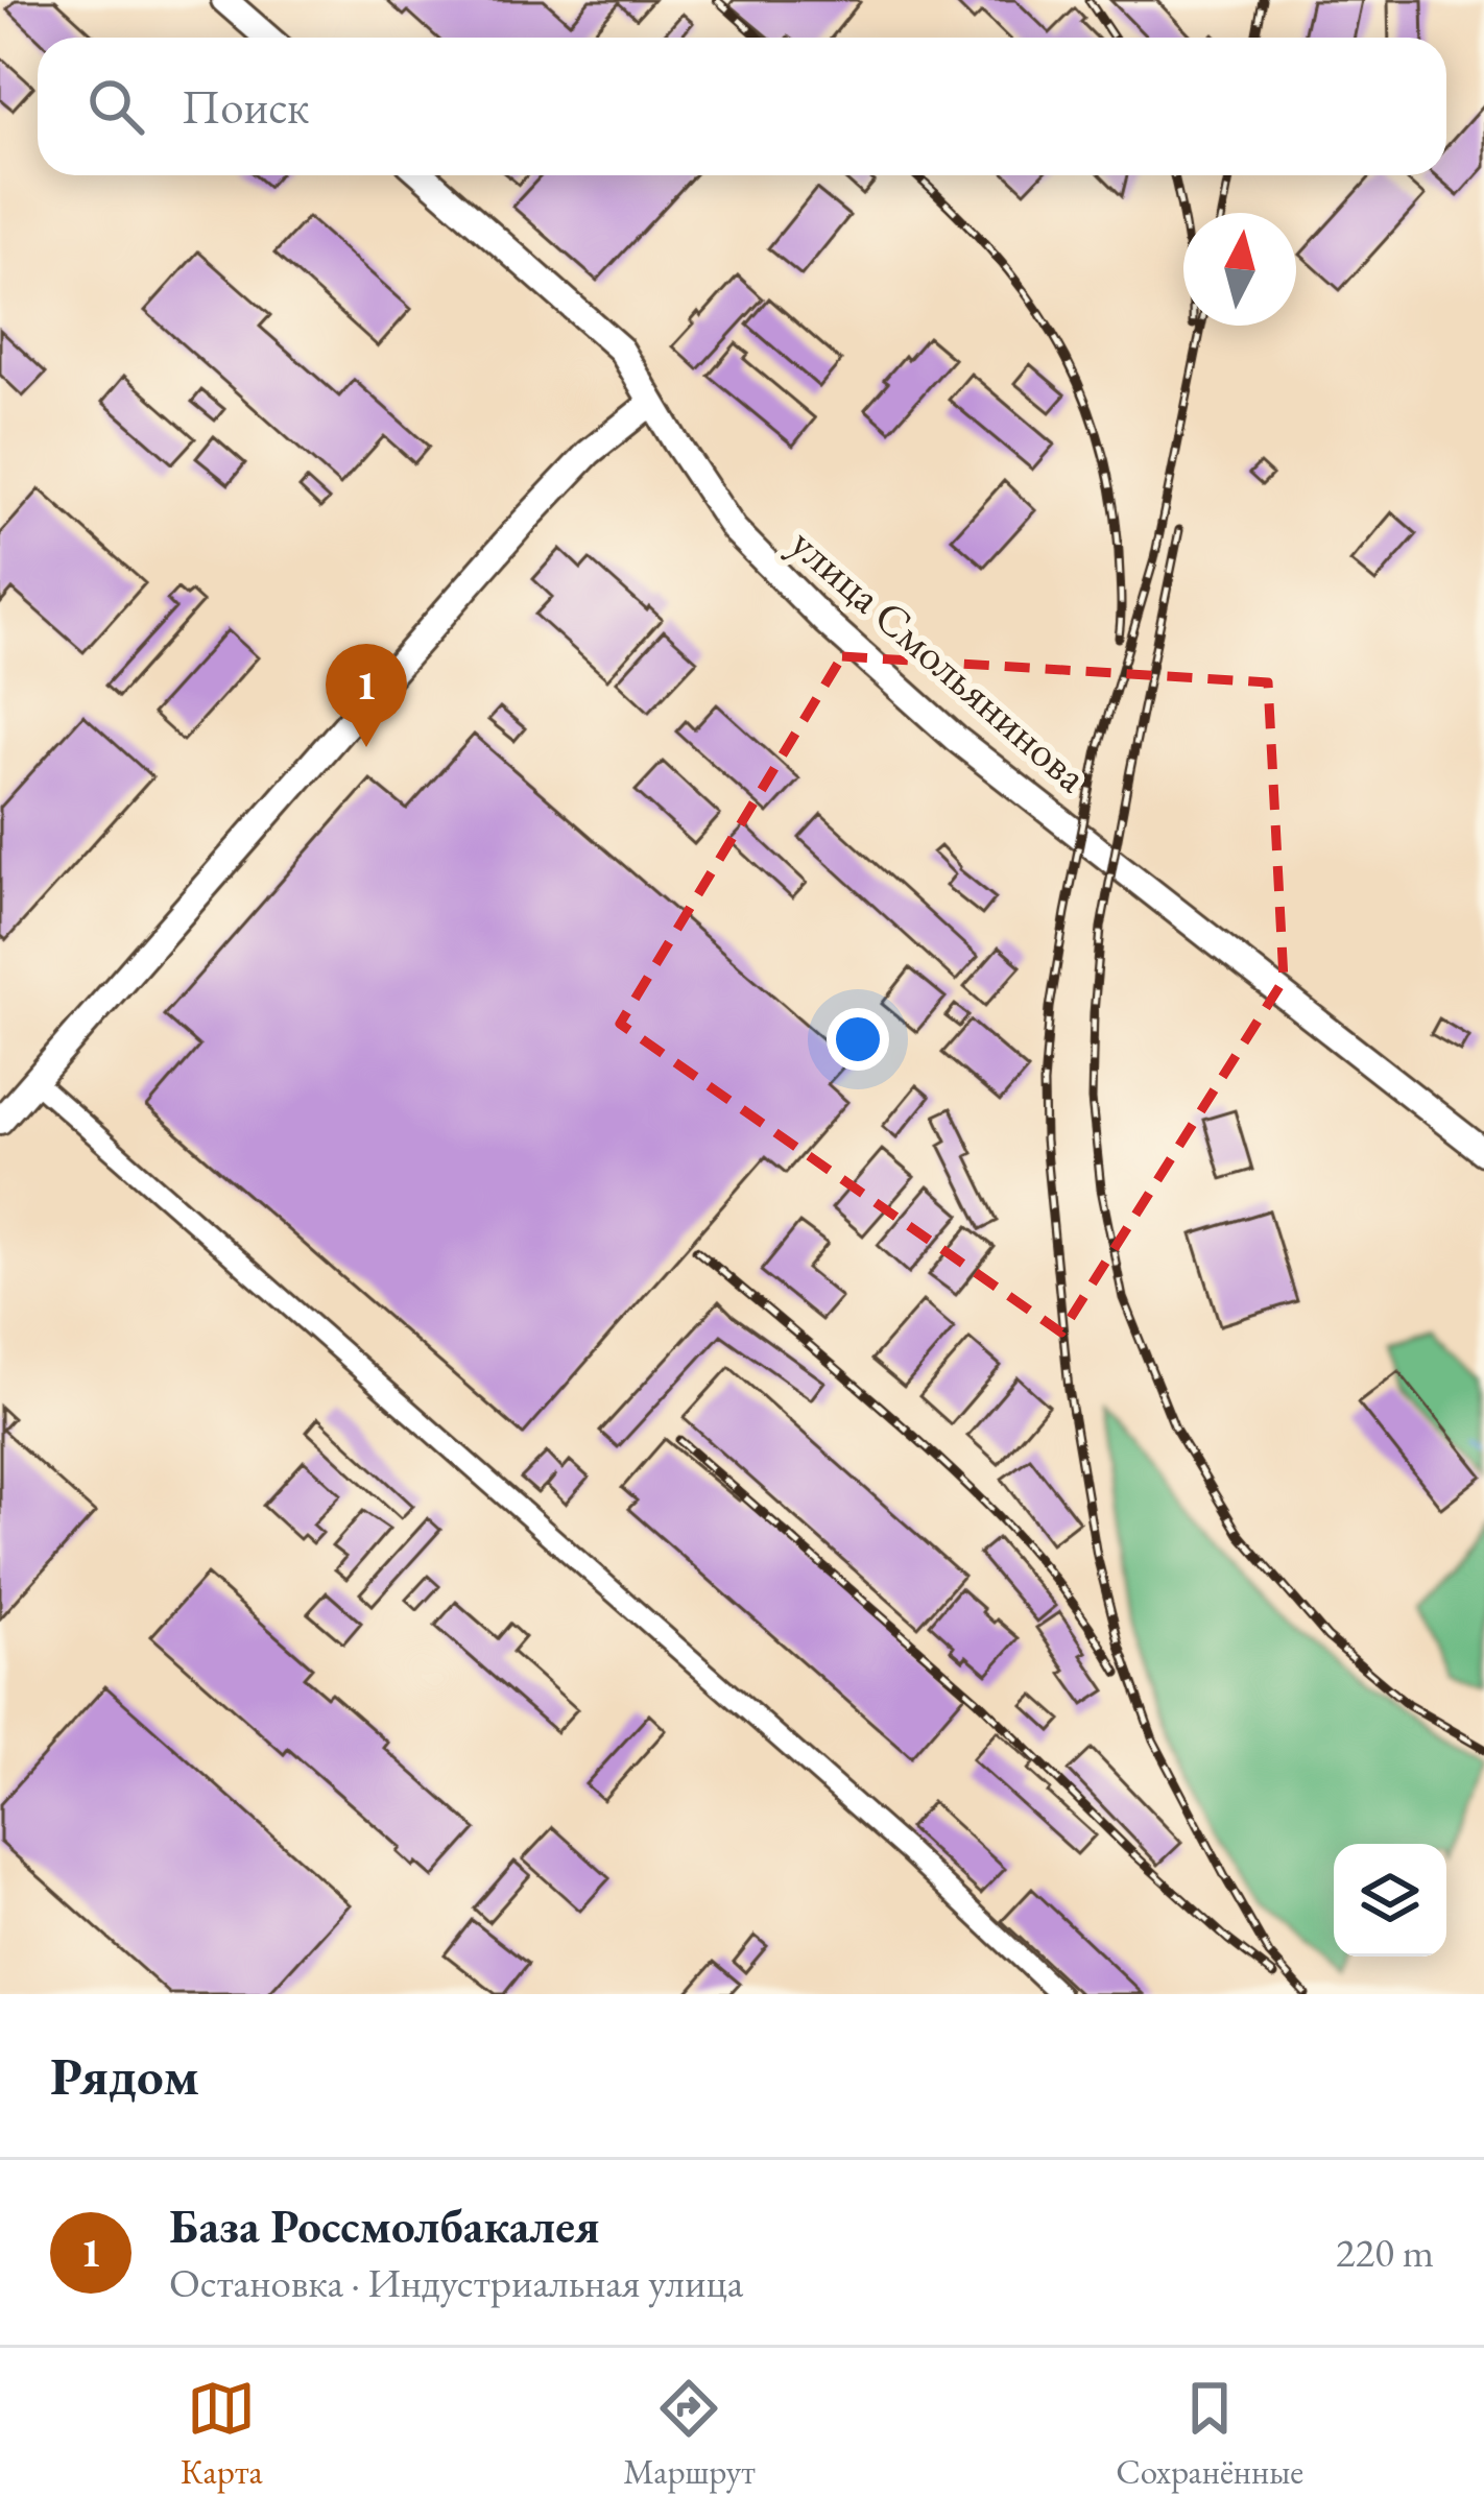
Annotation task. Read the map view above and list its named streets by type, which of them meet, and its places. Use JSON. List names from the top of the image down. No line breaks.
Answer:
{"streets":{"street":["улица Смольянинова"]},"north":"top","page":{"search":"Поиск","pins":"1","heading":"Рядом","list":[{"mark":"1","name":"База Россмолбакалея","note":"Остановка · Индустриальная улица","value":"220 m"}],"nav":["Карта","Маршрут","Сохранённые"]}}
